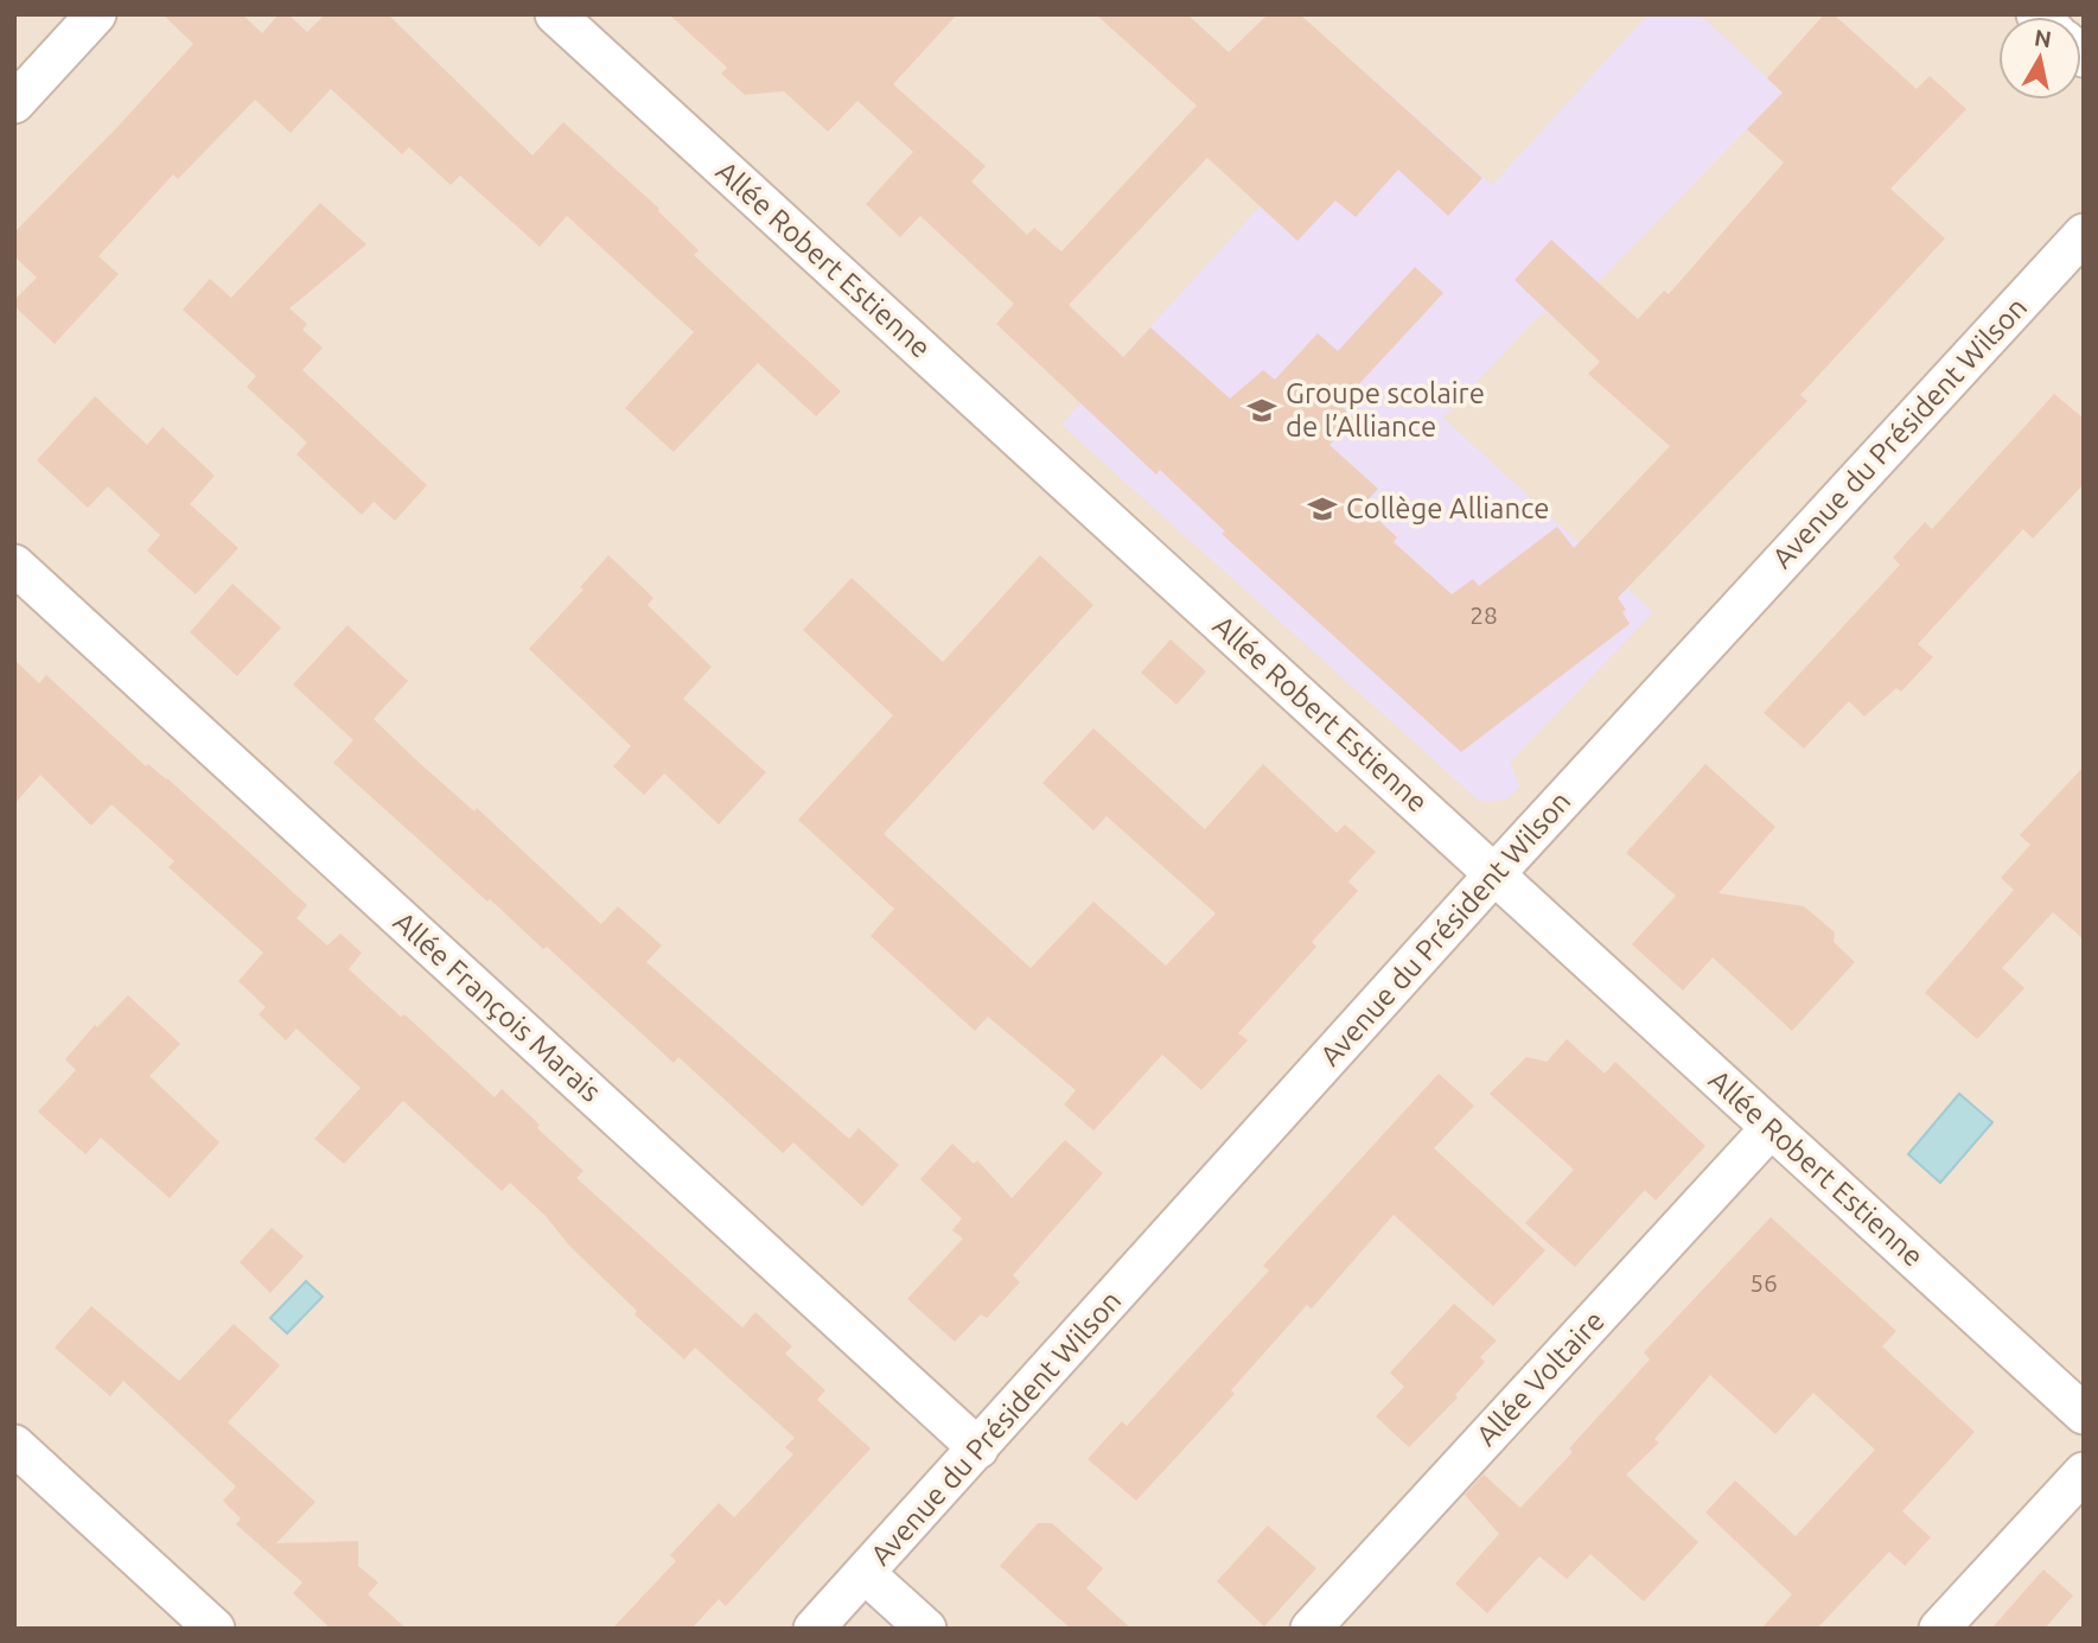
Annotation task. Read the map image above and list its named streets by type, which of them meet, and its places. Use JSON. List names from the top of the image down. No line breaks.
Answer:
{"streets":{"street":["Allée Robert Estienne","Avenue du Président Wilson","Allée François Marais","Allée Voltaire"]},"crossings":[["Allée Robert Estienne","Avenue du Président Wilson"],["Allée Robert Estienne","Allée Voltaire"],["Avenue du Président Wilson","Allée François Marais"]],"places":{"school or university":["Groupe scolaire de l’Alliance","Collège Alliance"]},"house_numbers":["28","56"],"north":"top"}
